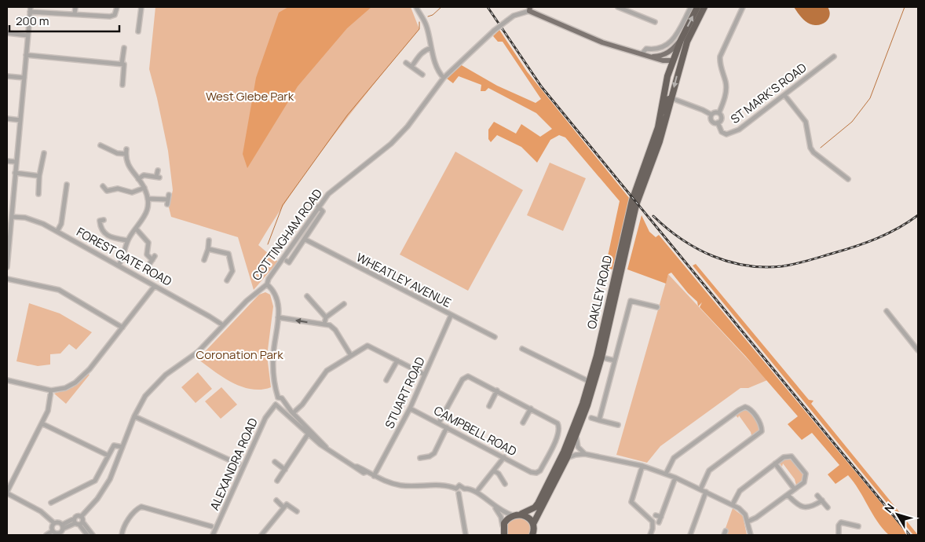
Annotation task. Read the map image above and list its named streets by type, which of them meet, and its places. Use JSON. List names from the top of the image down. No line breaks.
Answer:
{"streets":{"highway":["OAKLEY ROAD"],"street":["ST MARK'S ROAD","COTTINGHAM ROAD","FOREST GATE ROAD","WHEATLEY AVENUE","STUART ROAD","CAMPBELL ROAD","ALEXANDRA ROAD"]},"crossings":[["ST MARK'S ROAD","OAKLEY ROAD"],["COTTINGHAM ROAD","FOREST GATE ROAD"],["WHEATLEY AVENUE","STUART ROAD"],["STUART ROAD","CAMPBELL ROAD"]],"parks":["West Glebe Park","Coronation Park"],"scale_bar":"200 m","north":"top left"}
